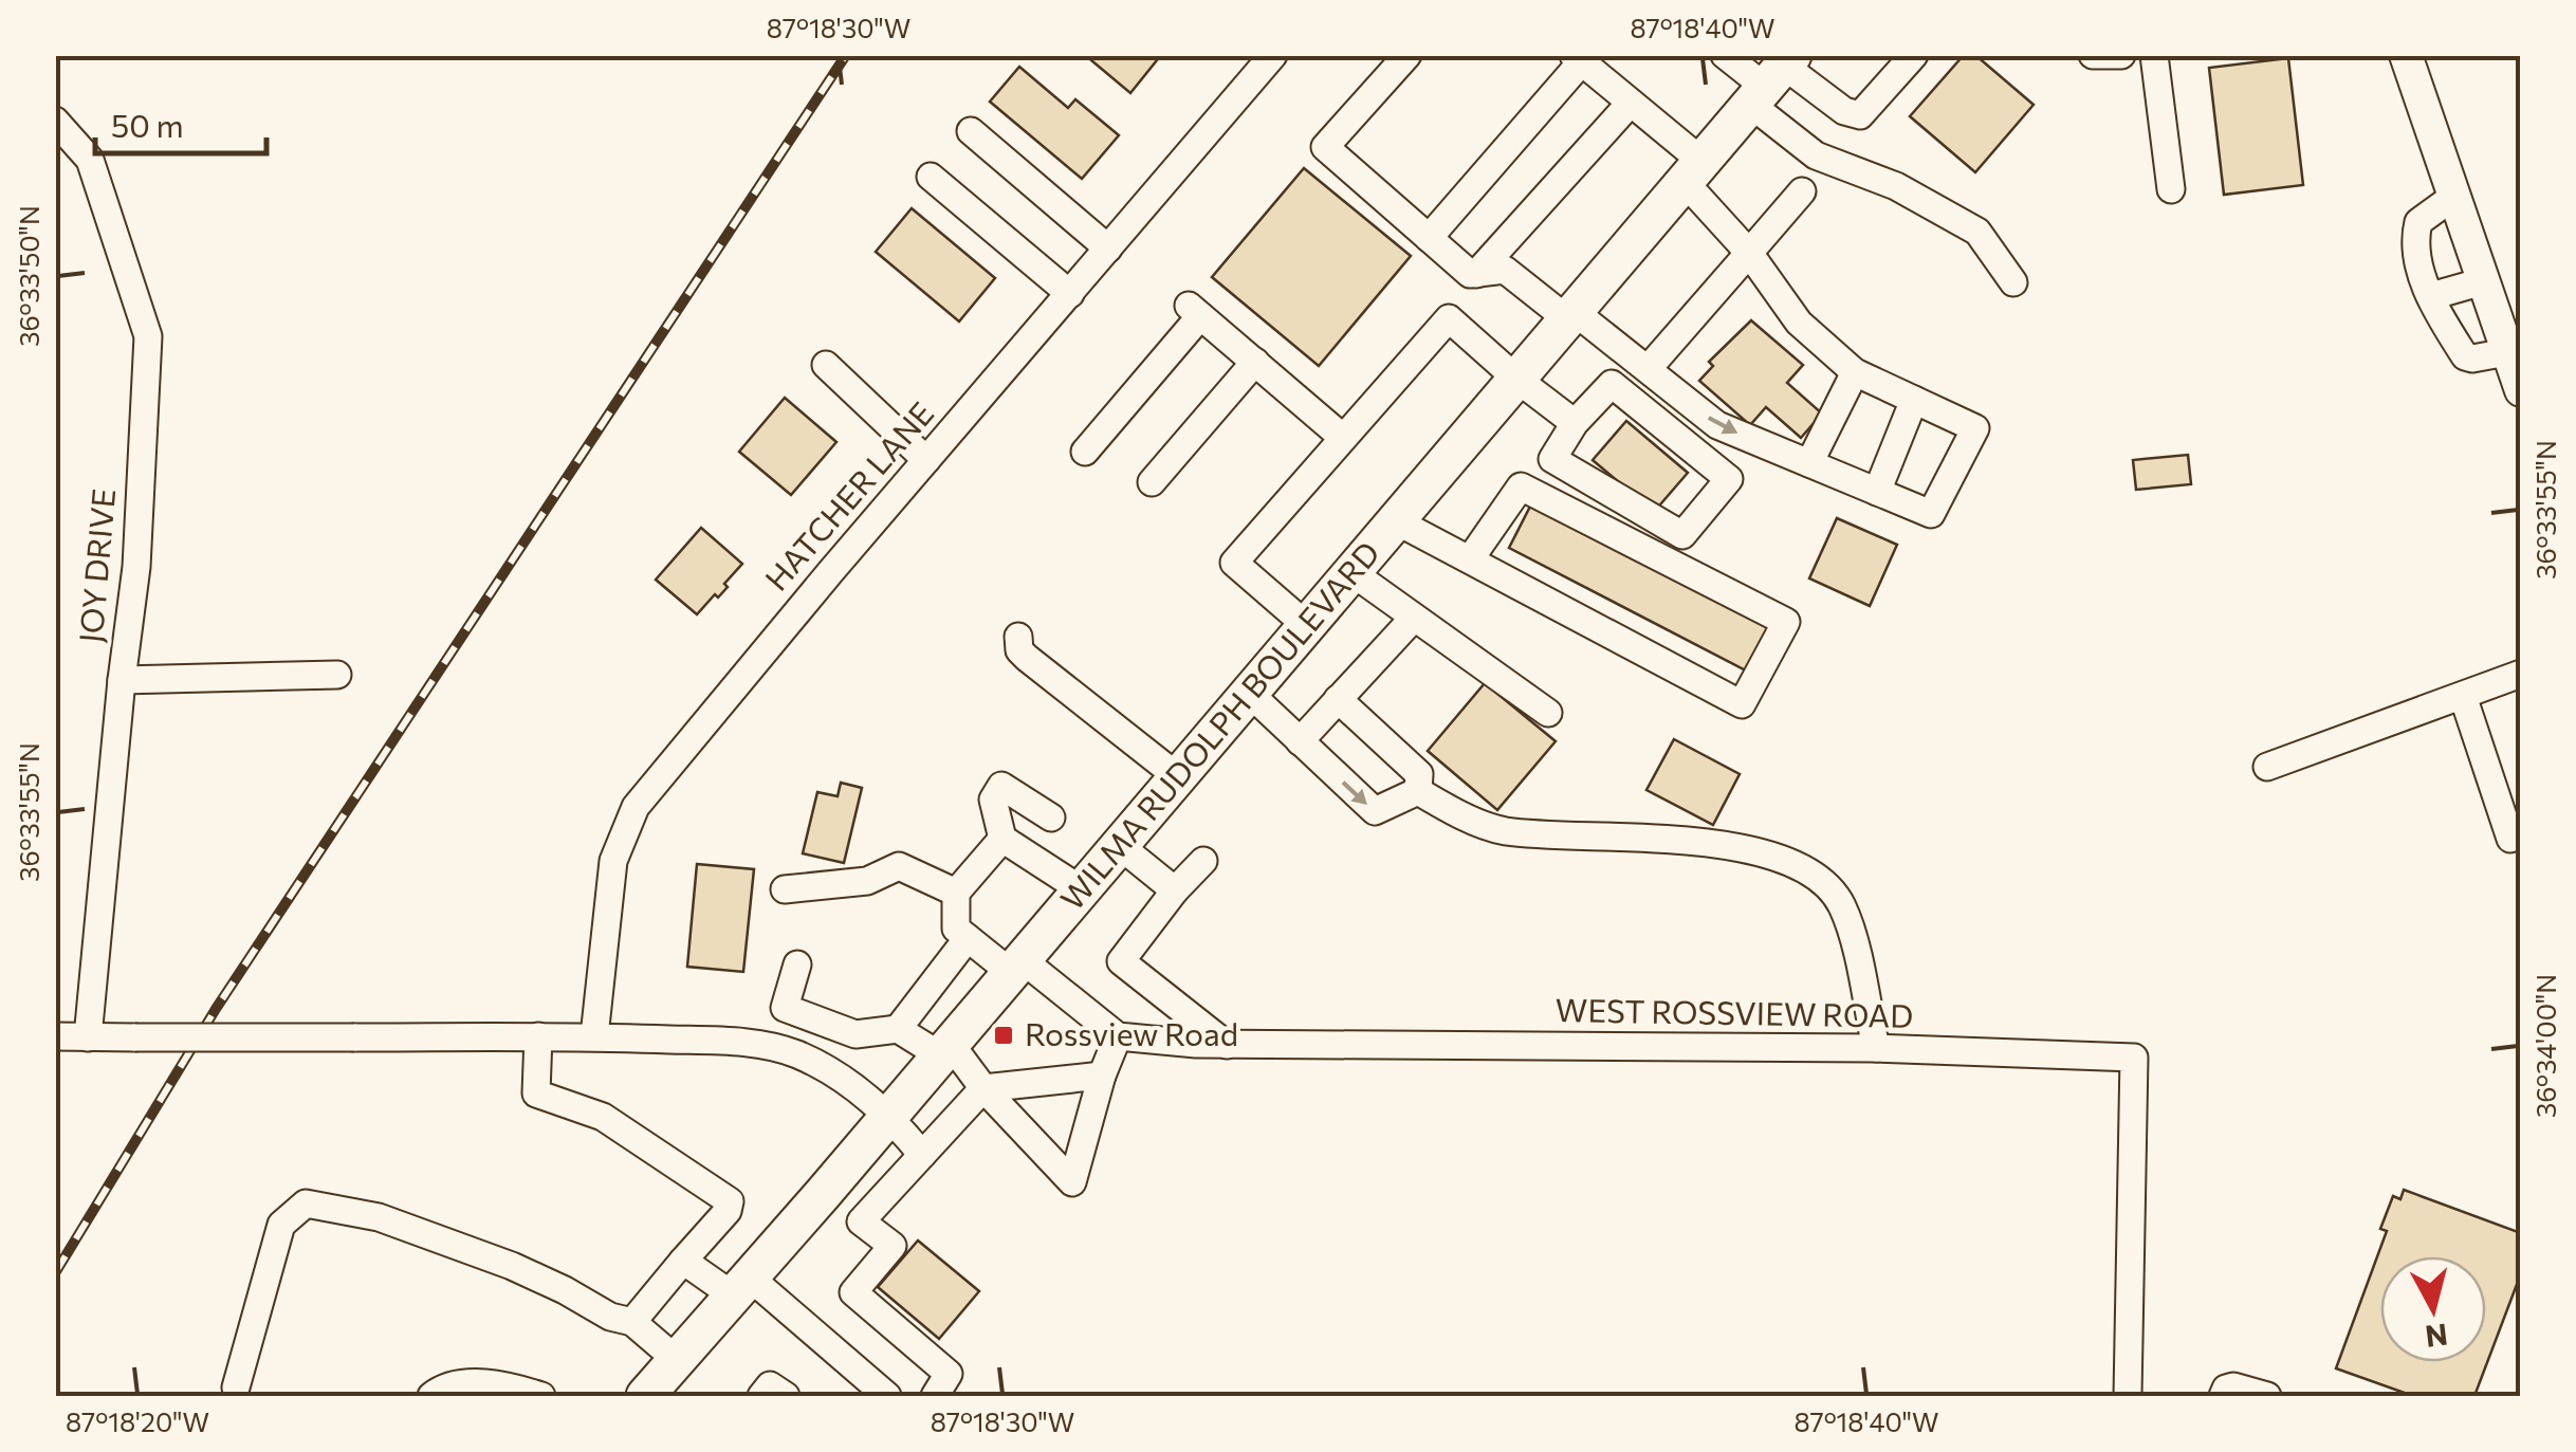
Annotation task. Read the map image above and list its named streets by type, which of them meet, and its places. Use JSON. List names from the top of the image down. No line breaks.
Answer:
{"streets":{"highway":["WILMA RUDOLPH BOULEVARD"],"street":["HATCHER LANE","JOY DRIVE","WEST ROSSVIEW ROAD"]},"places":{"transit":["Rossview Road"]},"scale_bar":"50 m","north":"bottom","coordinates":["87°18'30\"W","87°18'40\"W","36°33'50\"N","36°33'55\"N","36°34'00\"N","87°18'20\"W"]}
